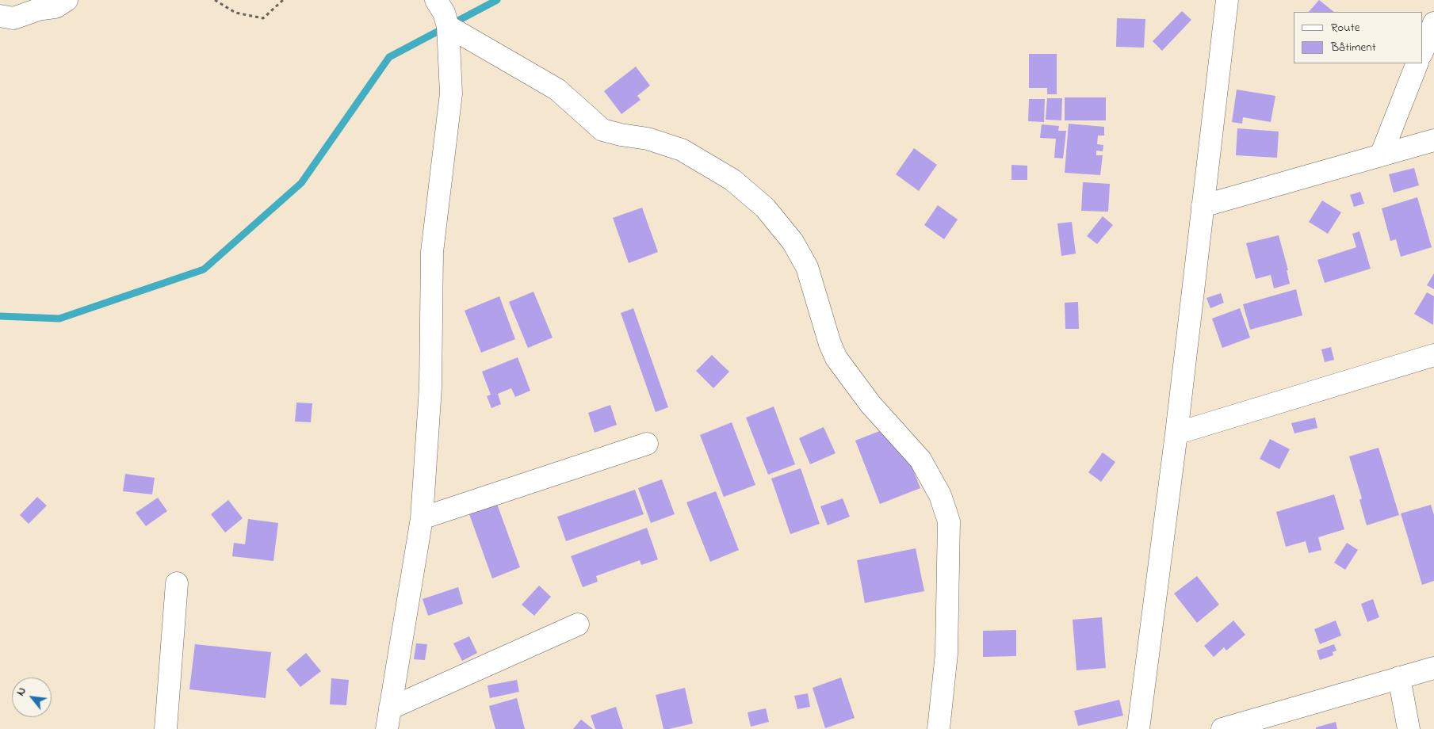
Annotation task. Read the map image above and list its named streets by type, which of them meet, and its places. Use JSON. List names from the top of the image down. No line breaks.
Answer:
{"legend":["Route","Bâtiment"],"north":"top left"}
